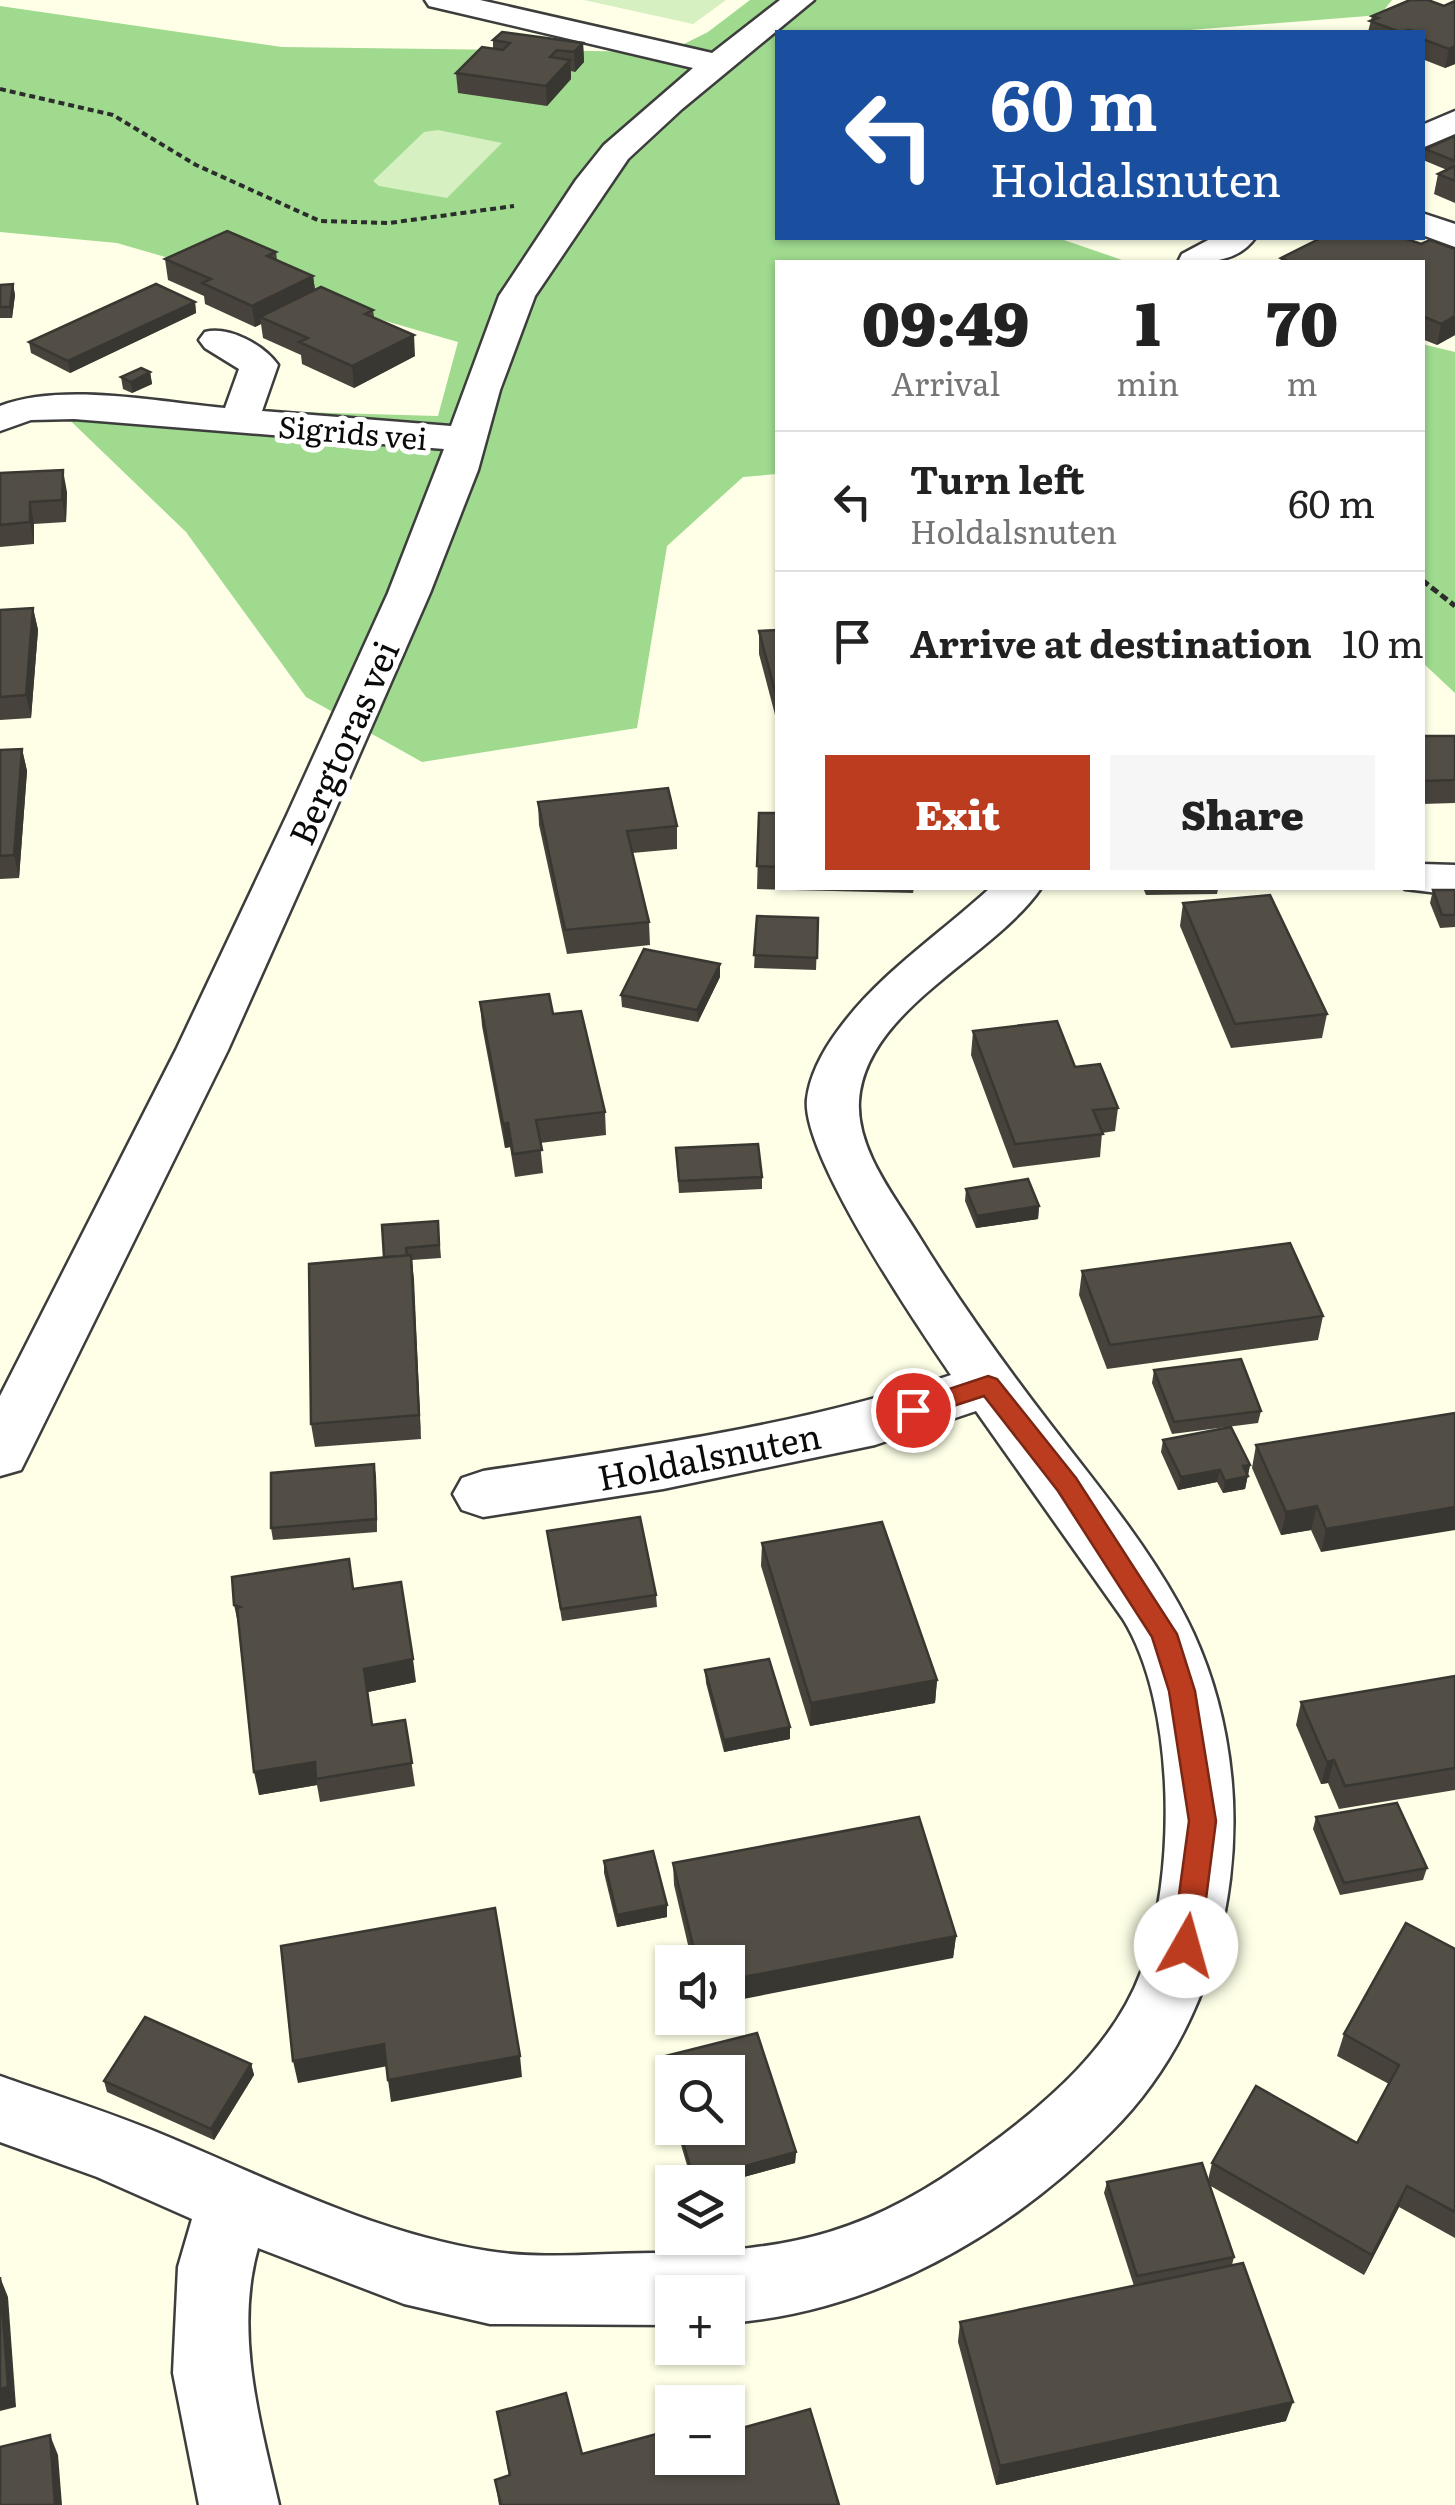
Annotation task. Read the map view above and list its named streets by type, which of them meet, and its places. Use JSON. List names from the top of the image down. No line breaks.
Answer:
{"streets":{"street":["Sigrids vei","Bergtoras vei","Holdalsnuten"]},"crossings":[["Sigrids vei","Bergtoras vei"]],"page":{"turn":["60 m","Holdalsnuten"],"eta":["09:49","Arrival","1","min","70","m"],"list":[{"name":"Turn left","note":"Holdalsnuten","value":"60 m"},{"name":"Arrive at destination","value":"10 m"}],"buttons":["Exit","Share"],"map_buttons":["+","−"]}}
